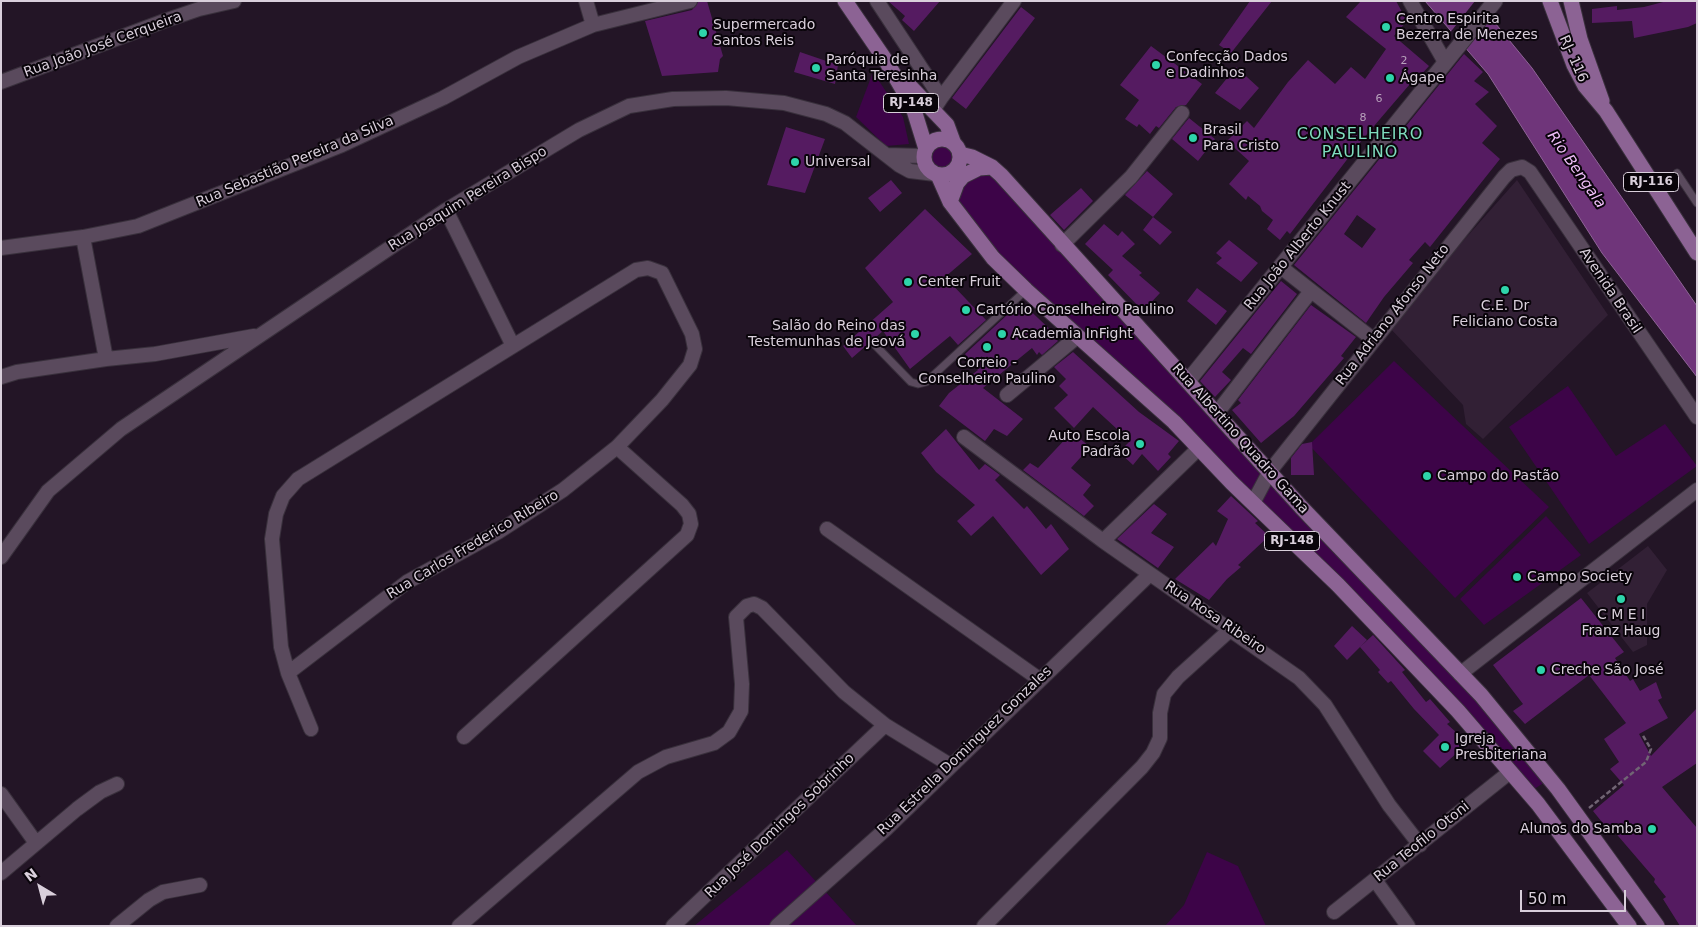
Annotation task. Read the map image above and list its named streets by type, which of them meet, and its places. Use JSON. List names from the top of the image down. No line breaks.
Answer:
{"streets":{"main road":["RJ- 116","RJ-148","RJ-116","Rua Albertino Quadro Gama"],"street":["Rua João José Cerqueira","Rua Sebastião Pereira da Silva","Rua Joaquim Pereira Bispo","Rua João Alberto Knust","Avenida Brasil","Rua Adriano Afonso Neto","Rua Carlos Frederico Ribeiro","Rua Rosa Ribeiro","Rua Estrella Dominguez Gonzales","Rua José Domingos Sobrinho","Rua Teofilo Otoni"]},"crossings":[["RJ-148","Rua Joaquim Pereira Bispo"],["RJ-148","Rua Adriano Afonso Neto"],["RJ-148","Rua Albertino Quadro Gama"],["RJ-148","Rua Teofilo Otoni"],["Rua Joaquim Pereira Bispo","Rua Albertino Quadro Gama"],["Rua João Alberto Knust","Rua Albertino Quadro Gama"],["Avenida Brasil","Rua Adriano Afonso Neto"],["Rua Adriano Afonso Neto","Rua Albertino Quadro Gama"],["Rua Rosa Ribeiro","Rua Estrella Dominguez Gonzales"],["Rua Rosa Ribeiro","Rua Teofilo Otoni"]],"districts":["CONSELHEIRO PAULINO"],"water":["Rio Bengala"],"places":["Centro Espirita Bezerra de Menezes","Supermercado Santos Reis","Confecção Dados e Dadinhos","Paróquia de Santa Teresinha","Ágape","Brasil Para Cristo","Universal","Center Fruit","C.E. Dr Feliciano Costa","Cartório Conselheiro Paulino","Salão do Reino das Testemunhas de Jeová","Academia InFight","Correio - Conselheiro Paulino","Auto Escola Padrão","Campo do Pastão","Campo Society","C M E I Franz Haug","Creche São José","Igreja Presbiteriana","Alunos do Samba"],"house_numbers":["2","6","8"],"scale_bar":"50 m","north":"top left"}
